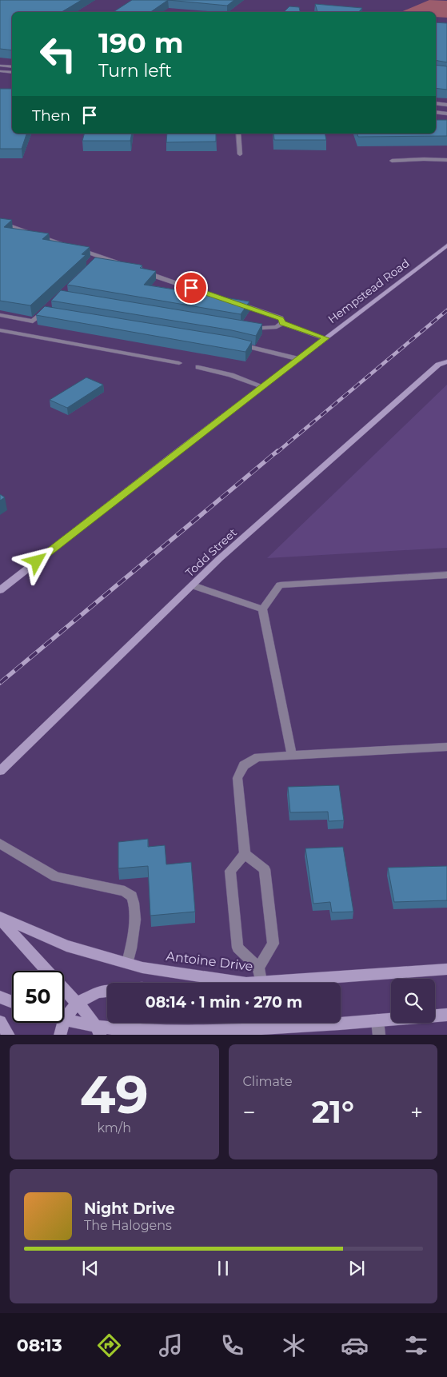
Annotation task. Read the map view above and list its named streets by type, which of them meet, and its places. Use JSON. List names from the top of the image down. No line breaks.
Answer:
{"streets":{"main road":["Hempstead Road","Todd Street","Antoine Drive"]},"page":{"turn":["190 m","Turn left"],"then":"Then","limit":"50","trip":"08:14 · 1 min · 270 m","tile":[["49","km/h"],"Climate"],"heat":["−","21°","+"],"song":["Night Drive","The Halogens"],"tabs":"08:13"}}
